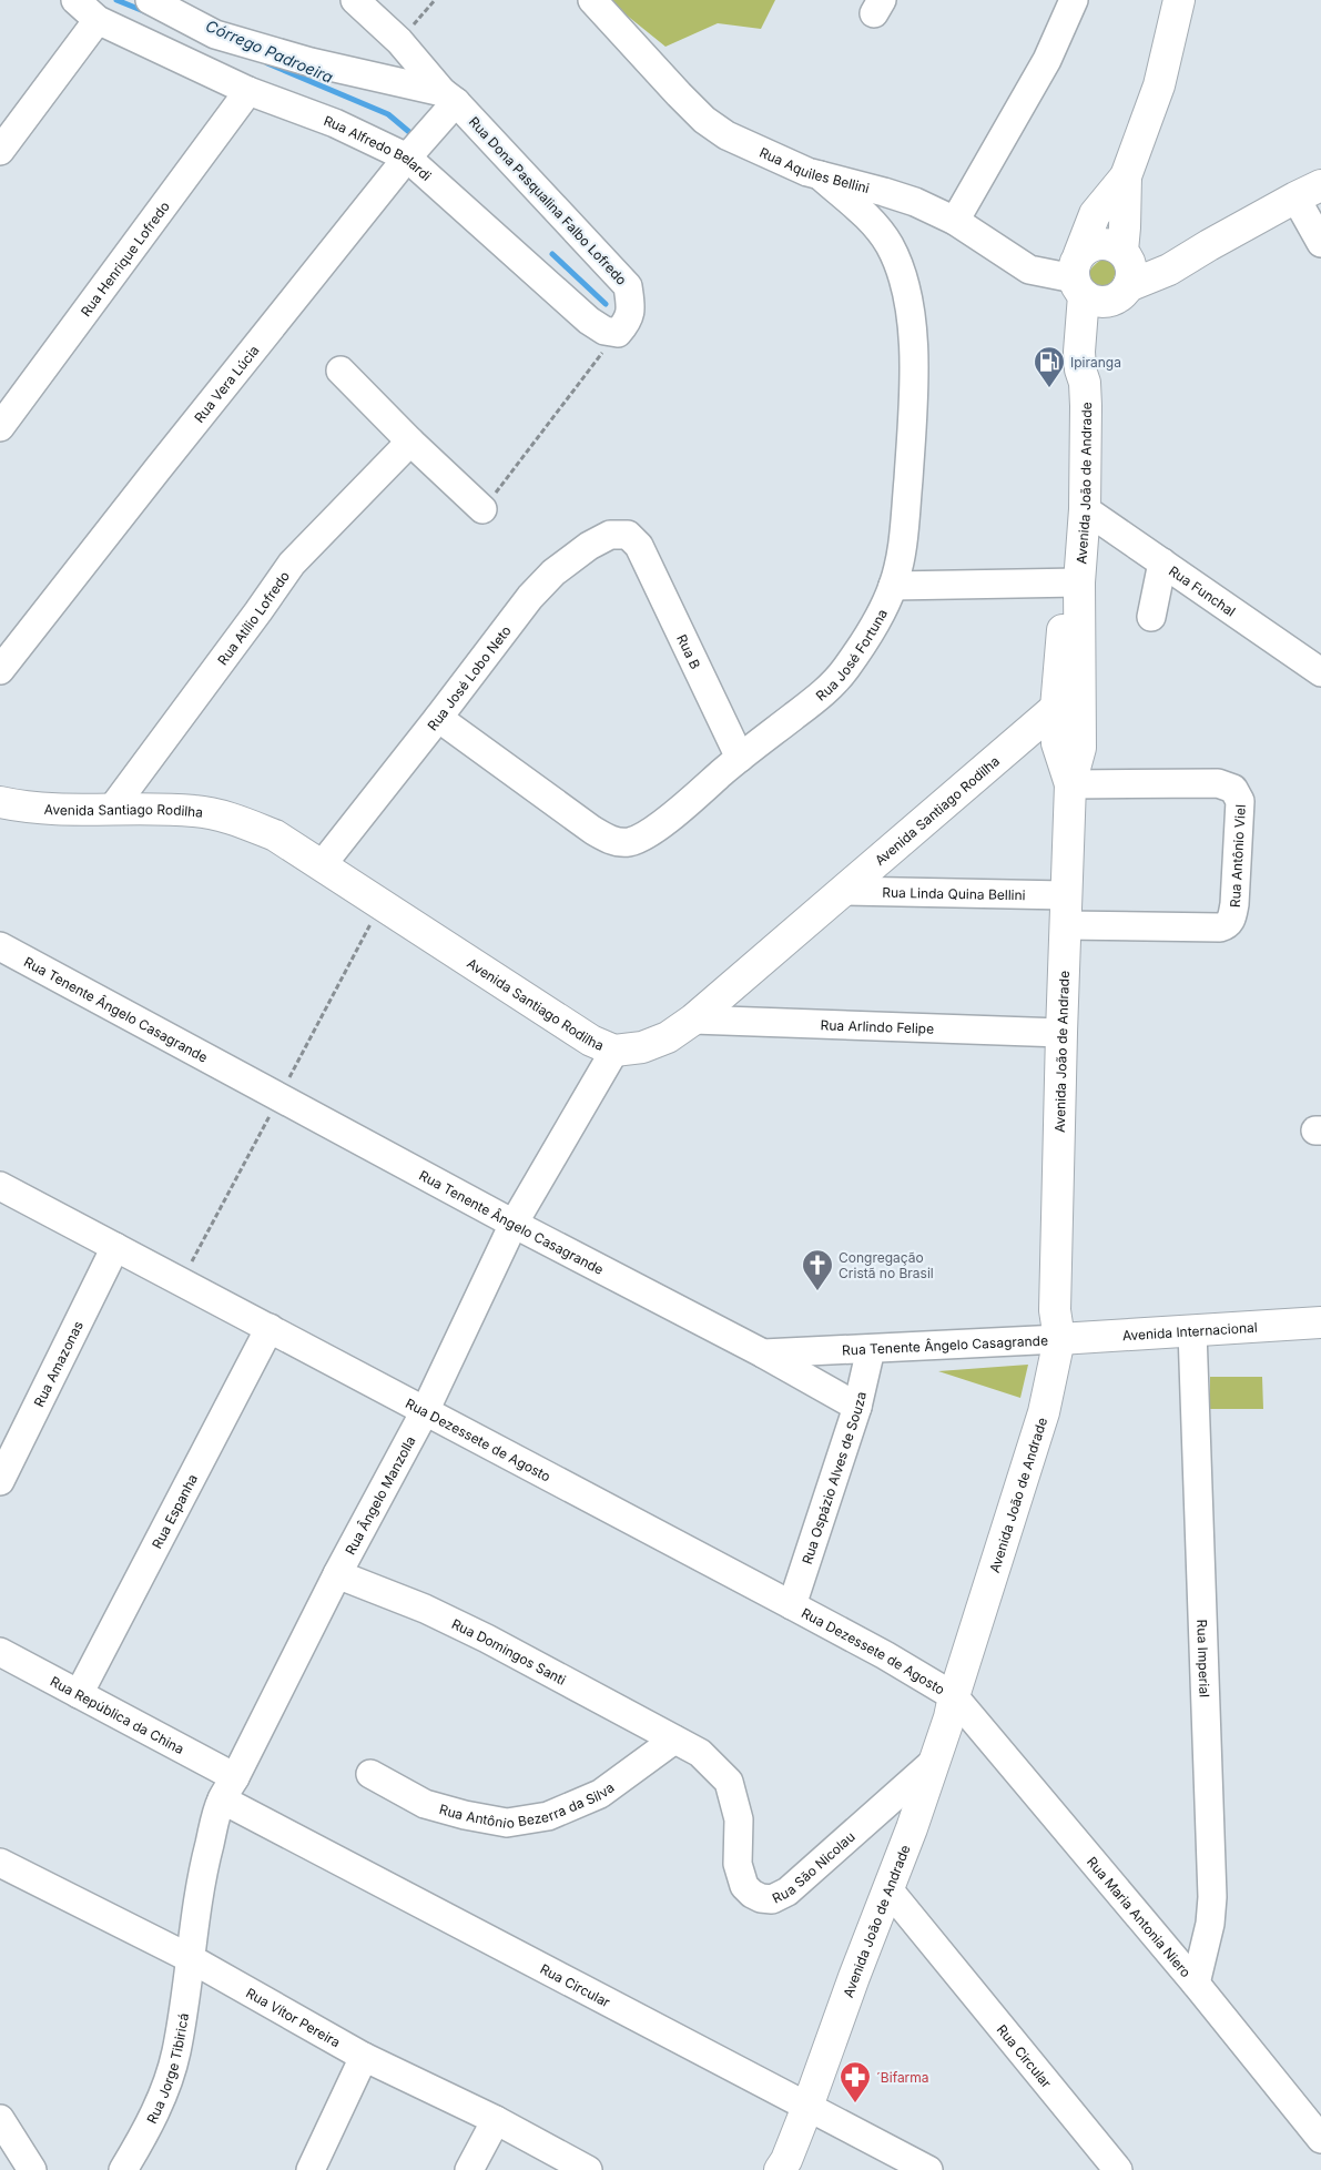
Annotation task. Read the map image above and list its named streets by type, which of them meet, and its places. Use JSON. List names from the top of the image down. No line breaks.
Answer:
{"streets":{"main road":["Avenida João de Andrade","Avenida Santiago Rodilha","Avenida Internacional"],"street":["Rua Alfredo Belardi","Rua Aquiles Bellini","Rua Dona Pasqualina Falbo Lofredo","Rua Henrique Lofredo","Rua Vera Lúcia","Rua Funchal","Rua Atílio Lofredo","Rua B","Rua José Fortuna","Rua José Lobo Neto","Rua Antônio Viel","Rua Linda Quina Bellini","Rua Tenente Ângelo Casagrande","Rua Arlindo Felipe","Rua Amazonas","Rua Dezessete de Agosto","Rua Ospázio Alves de Souza","Rua Ângelo Manzolla","Rua Espanha","Rua Domingos Santi","Rua Imperial","Rua República da China","Rua Antônio Bezerra da Silva","Rua São Nicolau","Rua Maria Antonia Niero","Rua Circular","Rua Vítor Pereira","Rua Jorge Tibiricá"]},"crossings":[["Rua Alfredo Belardi","Rua Dona Pasqualina Falbo Lofredo"],["Rua Alfredo Belardi","Rua Henrique Lofredo"],["Rua Alfredo Belardi","Rua Vera Lúcia"],["Rua Aquiles Bellini","Avenida João de Andrade"],["Rua Aquiles Bellini","Rua José Fortuna"],["Rua Dona Pasqualina Falbo Lofredo","Rua Vera Lúcia"],["Avenida João de Andrade","Rua Funchal"],["Avenida João de Andrade","Avenida Santiago Rodilha"],["Avenida João de Andrade","Rua Antônio Viel"],["Avenida João de Andrade","Rua Linda Quina Bellini"],["Avenida João de Andrade","Rua Tenente Ângelo Casagrande"],["Avenida João de Andrade","Rua Arlindo Felipe"],["Avenida João de Andrade","Avenida Internacional"],["Avenida João de Andrade","Rua Dezessete de Agosto"],["Avenida João de Andrade","Rua São Nicolau"],["Avenida João de Andrade","Rua Maria Antonia Niero"],["Avenida João de Andrade","Rua Circular"],["Rua Atílio Lofredo","Avenida Santiago Rodilha"],["Rua B","Rua José Fortuna"],["Rua B","Rua José Lobo Neto"],["Rua José Fortuna","Rua José Lobo Neto"],["Rua José Lobo Neto","Avenida Santiago Rodilha"],["Avenida Santiago Rodilha","Rua Linda Quina Bellini"],["Avenida Santiago Rodilha","Rua Arlindo Felipe"],["Avenida Santiago Rodilha","Rua Ângelo Manzolla"],["Rua Tenente Ângelo Casagrande","Avenida Internacional"],["Rua Tenente Ângelo Casagrande","Rua Ospázio Alves de Souza"],["Rua Tenente Ângelo Casagrande","Rua Ângelo Manzolla"],["Avenida Internacional","Rua Imperial"],["Rua Amazonas","Rua Dezessete de Agosto"],["Rua Dezessete de Agosto","Rua Ospázio Alves de Souza"],["Rua Dezessete de Agosto","Rua Ângelo Manzolla"],["Rua Dezessete de Agosto","Rua Espanha"],["Rua Dezessete de Agosto","Rua Maria Antonia Niero"],["Rua Ângelo Manzolla","Rua Domingos Santi"],["Rua Ângelo Manzolla","Rua República da China"],["Rua Ângelo Manzolla","Rua Circular"],["Rua Ângelo Manzolla","Rua Vítor Pereira"],["Rua Ângelo Manzolla","Rua Jorge Tibiricá"],["Rua Espanha","Rua República da China"],["Rua Domingos Santi","Rua Antônio Bezerra da Silva"],["Rua Domingos Santi","Rua São Nicolau"],["Rua Imperial","Rua Maria Antonia Niero"],["Rua República da China","Rua Circular"],["Rua Antônio Bezerra da Silva","Rua São Nicolau"],["Rua Vítor Pereira","Rua Jorge Tibiricá"]],"water":["Córrego Padroeira"],"places":{"fuel station":["Ipiranga"],"church":["Congregação Cristã no Brasil"],"pharmacy":["´Bifarma"]}}
